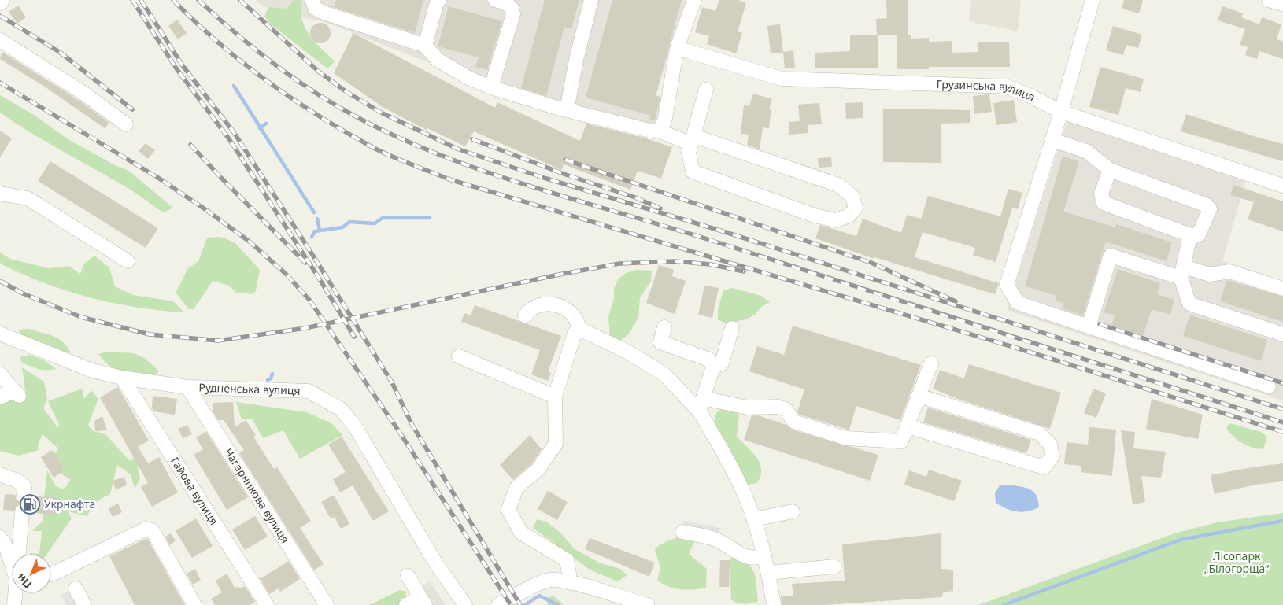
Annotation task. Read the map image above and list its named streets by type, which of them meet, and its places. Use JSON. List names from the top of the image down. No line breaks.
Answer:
{"streets":{"street":["Грузинська вулиця","Рудненська вулиця","Гайова вулиця","Чагарникова вулиця"]},"crossings":[["Рудненська вулиця","Гайова вулиця"],["Рудненська вулиця","Чагарникова вулиця"]],"parks":["Лісопарк „Білогорща“"],"places":{"fuel station":["Укрнафта"]},"north":"bottom left"}
